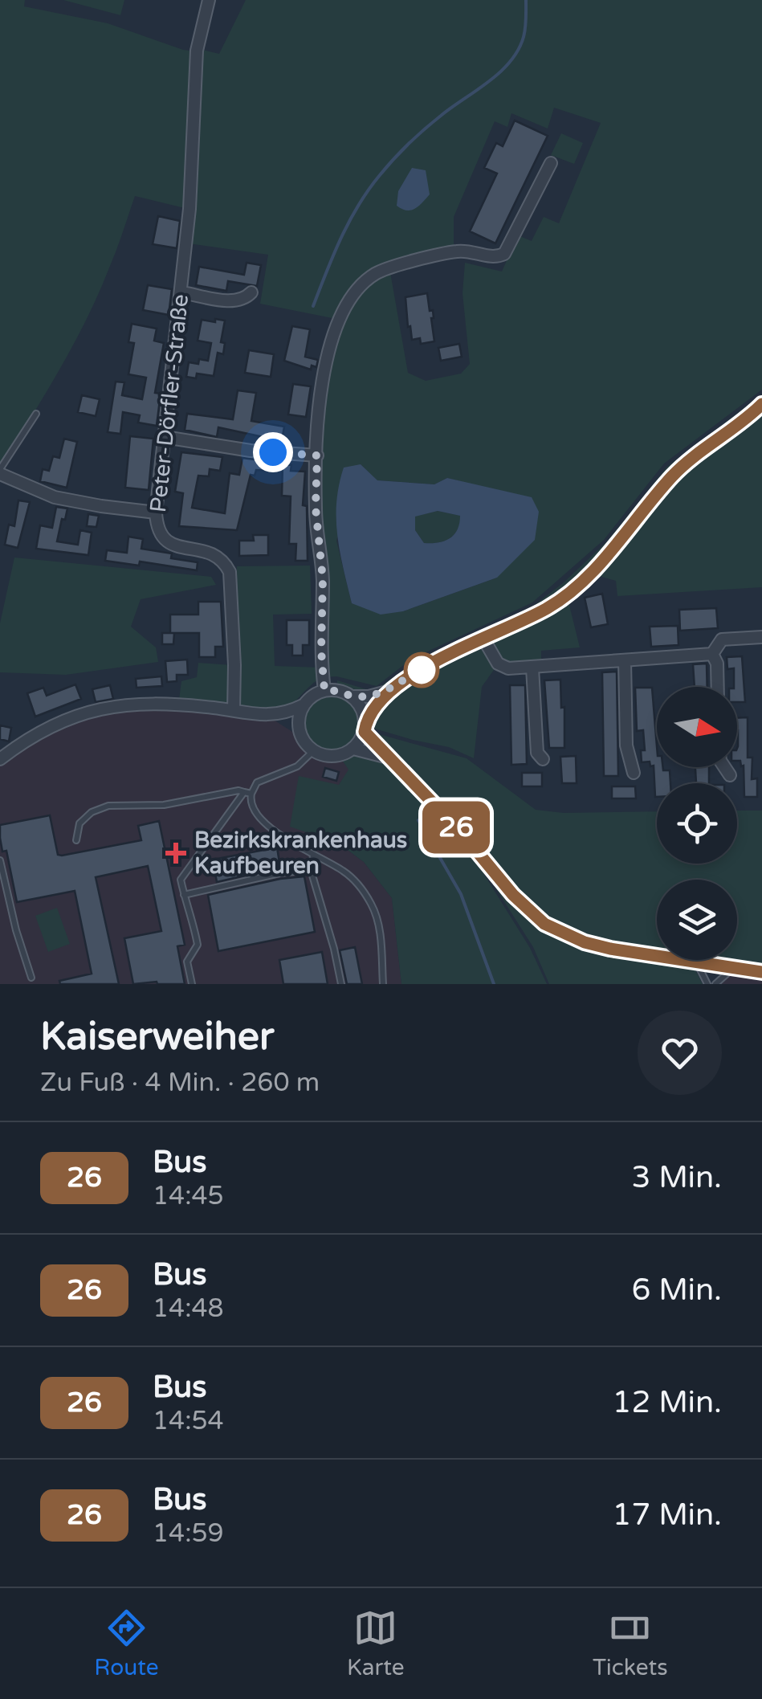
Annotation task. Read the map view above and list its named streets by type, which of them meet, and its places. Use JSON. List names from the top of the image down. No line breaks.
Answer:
{"streets":{"street":["Peter-Dörfler-Straße"]},"places":{"health":["Bezirkskrankenhaus Kaufbeuren"]},"lines":["bus line 26"],"north":"right","page":{"on_map":"26","heading":["Kaiserweiher","Zu Fuß · 4 Min. · 260 m"],"list":[{"mark":"26","name":"Bus","note":"14:45","value":"3 Min."},{"mark":"26","name":"Bus","note":"14:48","value":"6 Min."},{"mark":"26","name":"Bus","note":"14:54","value":"12 Min."},{"mark":"26","name":"Bus","note":"14:59","value":"17 Min."}],"tabs":["Route","Karte","Tickets"]}}
